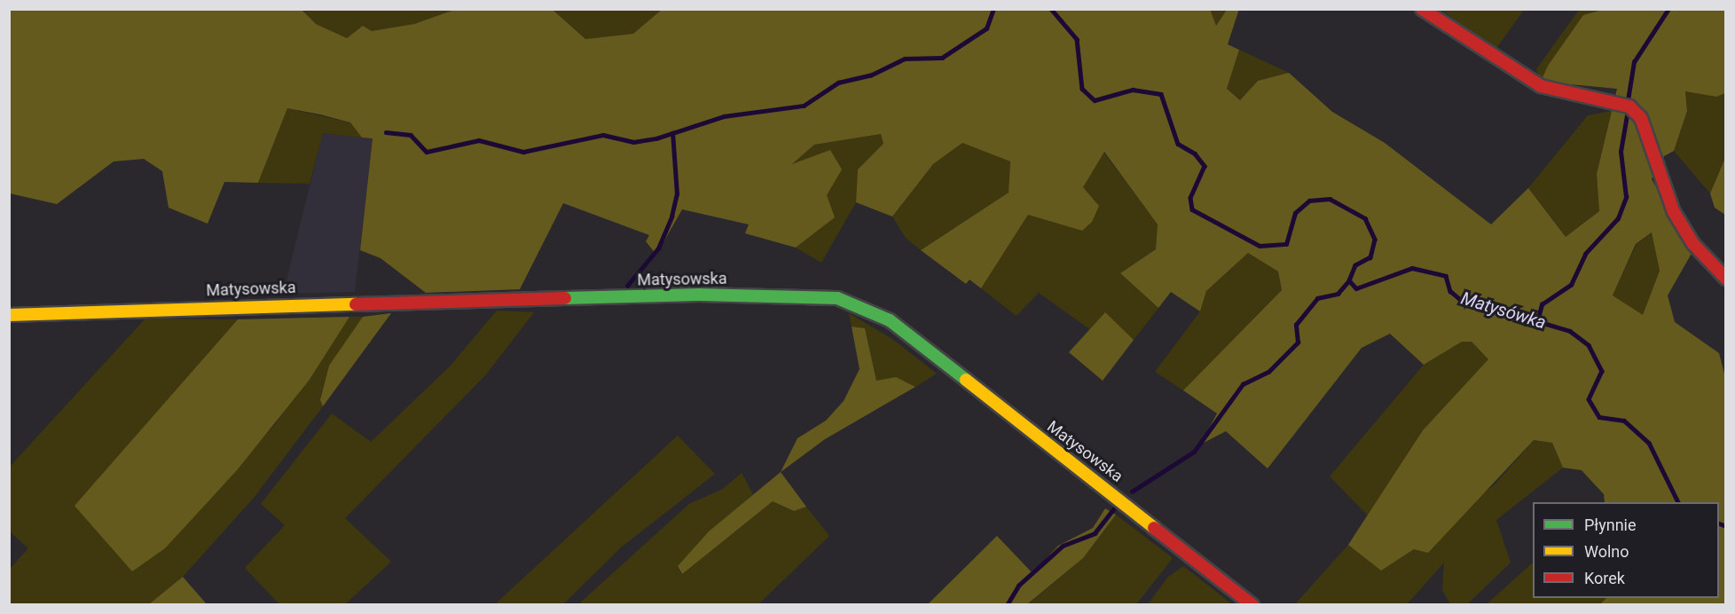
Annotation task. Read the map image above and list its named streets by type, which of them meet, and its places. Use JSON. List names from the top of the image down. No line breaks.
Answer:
{"streets":{"street":["Matysowska"]},"water":["Matysówka"],"legend":["Płynnie","Wolno","Korek"]}
